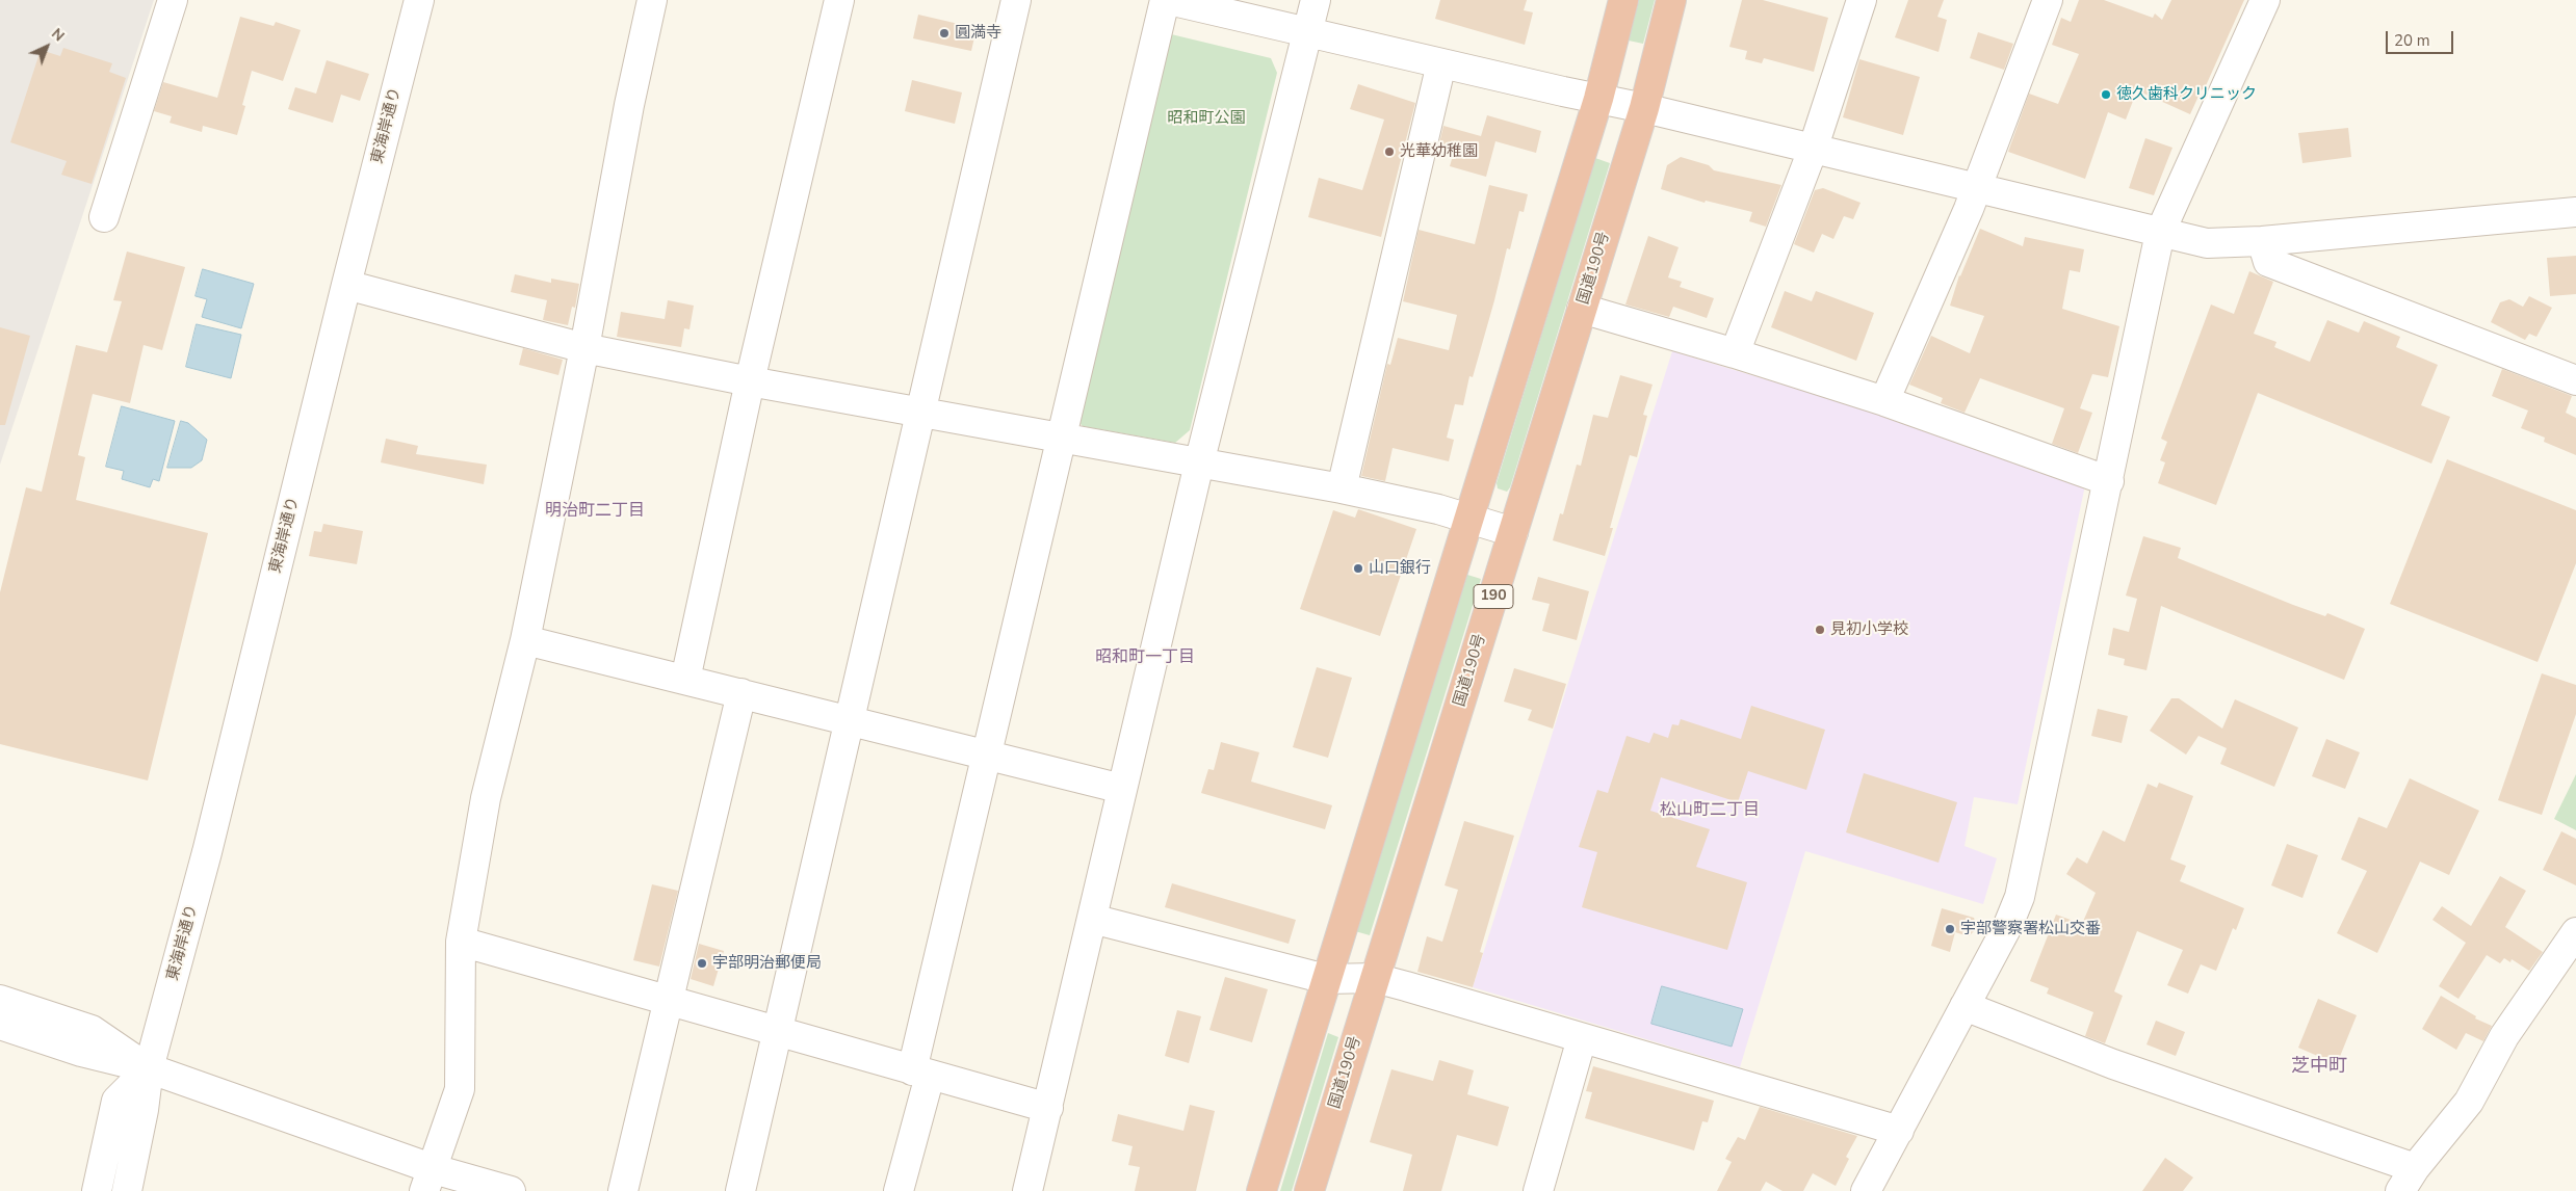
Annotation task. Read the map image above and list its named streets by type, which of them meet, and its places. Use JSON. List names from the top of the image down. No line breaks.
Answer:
{"streets":{"highway":["国道190号","190"],"street":["東海岸通り"]},"districts":["明治町二丁目","昭和町一丁目","松山町二丁目","芝中町"],"parks":["昭和町公園"],"places":["圓満寺","徳久歯科クリニック","光華幼稚園","山口銀行","見初小学校","宇部警察署松山交番","宇部明治郵便局"],"scale_bar":"20 m","north":"top right"}
